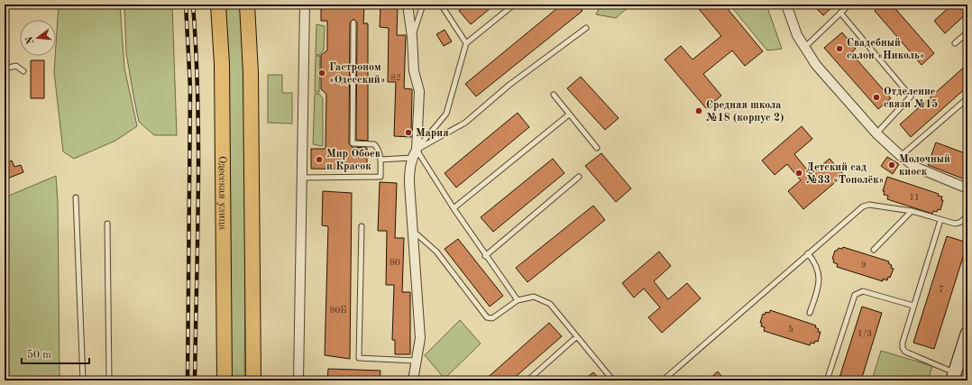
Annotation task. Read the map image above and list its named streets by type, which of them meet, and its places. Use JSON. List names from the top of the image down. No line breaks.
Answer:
{"streets":{"main road":["Одесская улица"]},"places":["Свадебный салон «Николь»","Гастроном «Одесский»","Отделение связи №15","Средняя школа №18 (корпус 2)","Мария","Мир Обоев и Красок","Молочный киоск","Детский сад №33 «Тополёк»"],"house_numbers":["82","11","80","9","7","80Б","5","1/3"],"scale_bar":"50 m","north":"left"}
